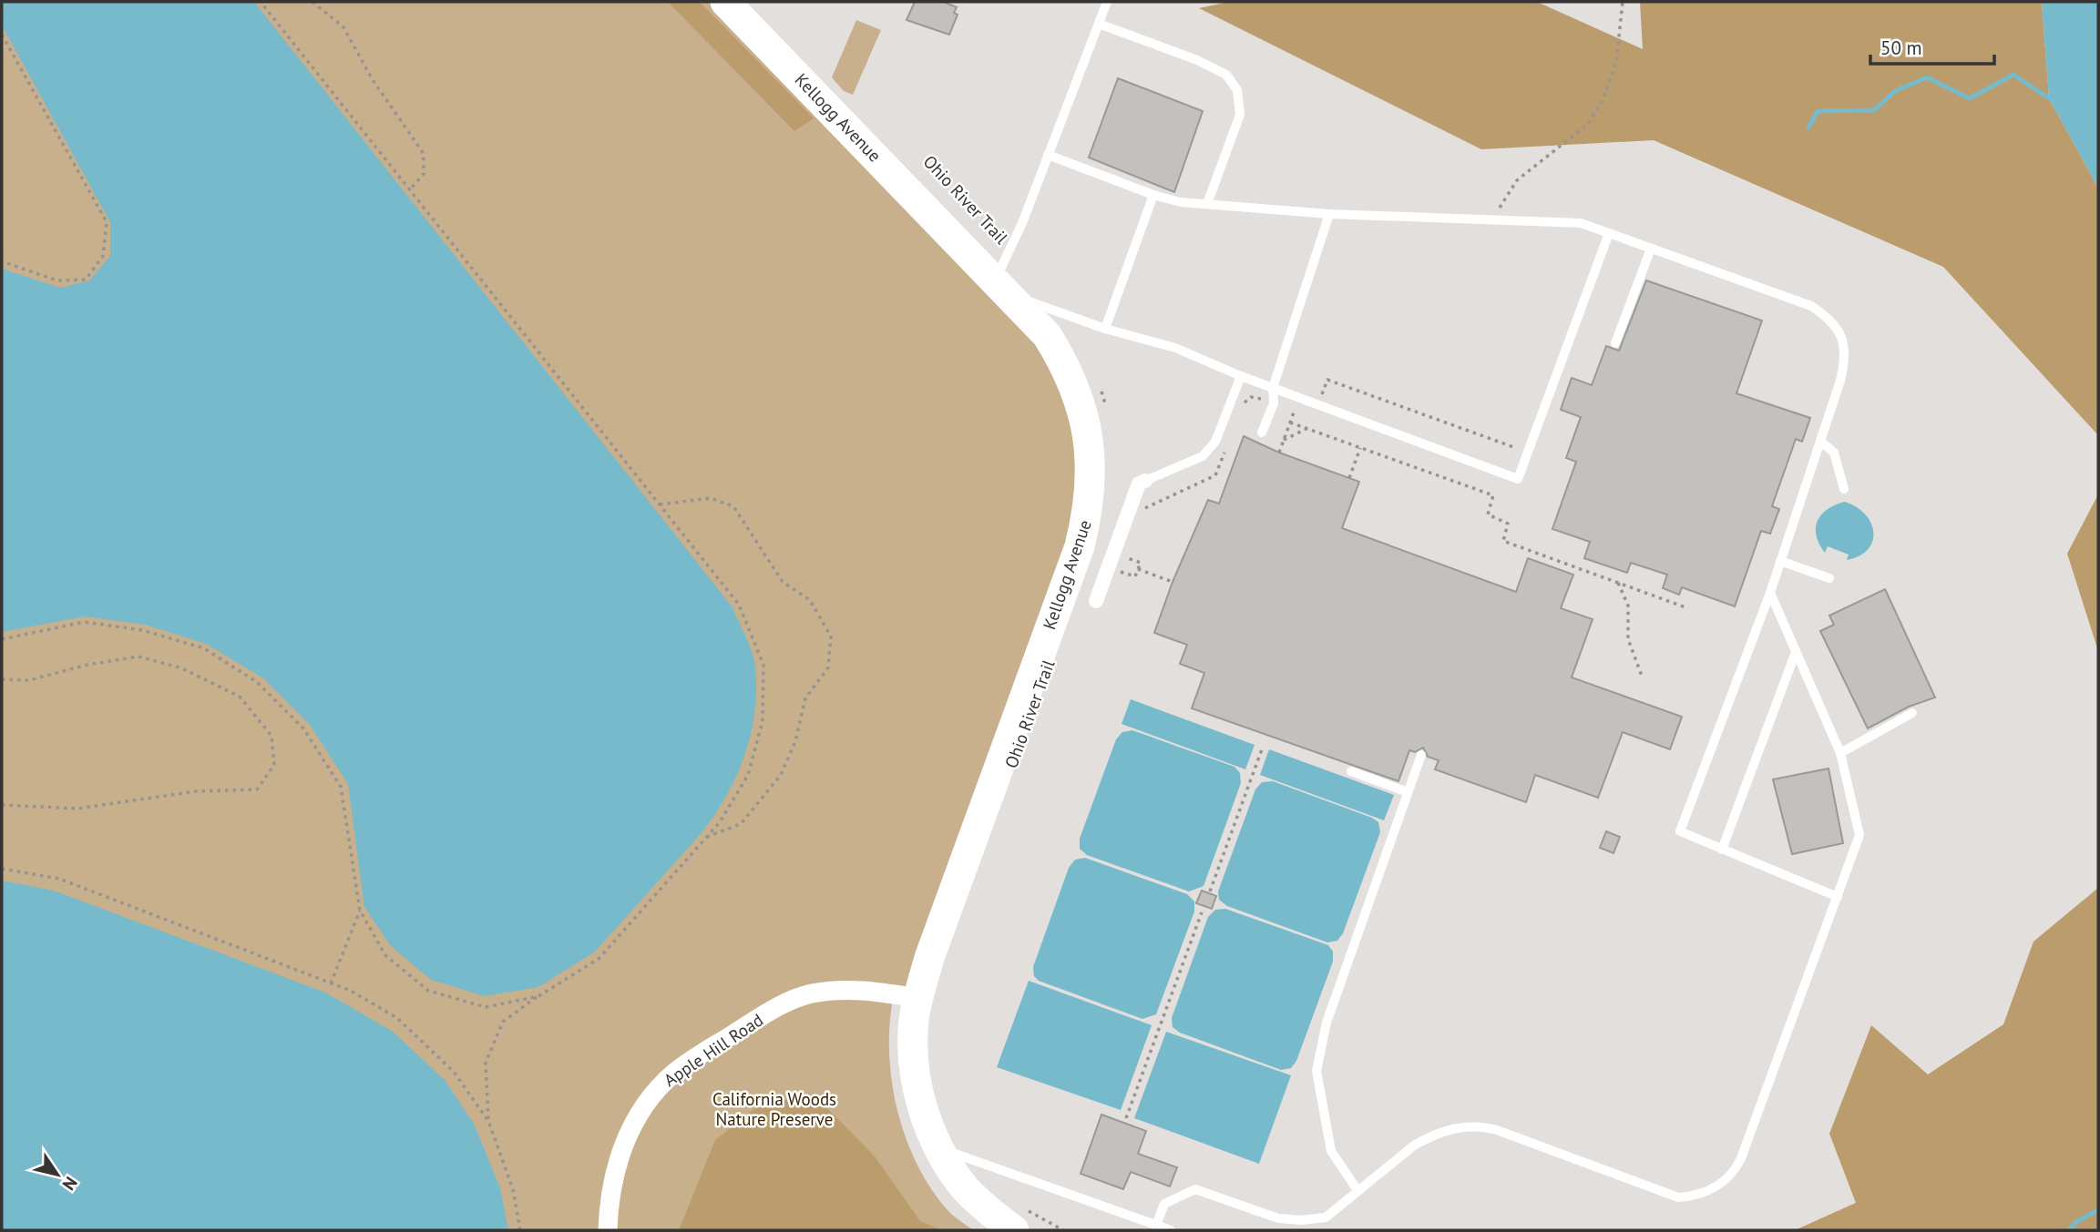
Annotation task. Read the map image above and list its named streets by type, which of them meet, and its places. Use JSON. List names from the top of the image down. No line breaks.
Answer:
{"streets":{"main road":["Kellogg Avenue"],"street":["Apple Hill Road"]},"crossings":[["Kellogg Avenue","Apple Hill Road"]],"parks":["California Woods Nature Preserve"],"scale_bar":"50 m","north":"bottom right"}
